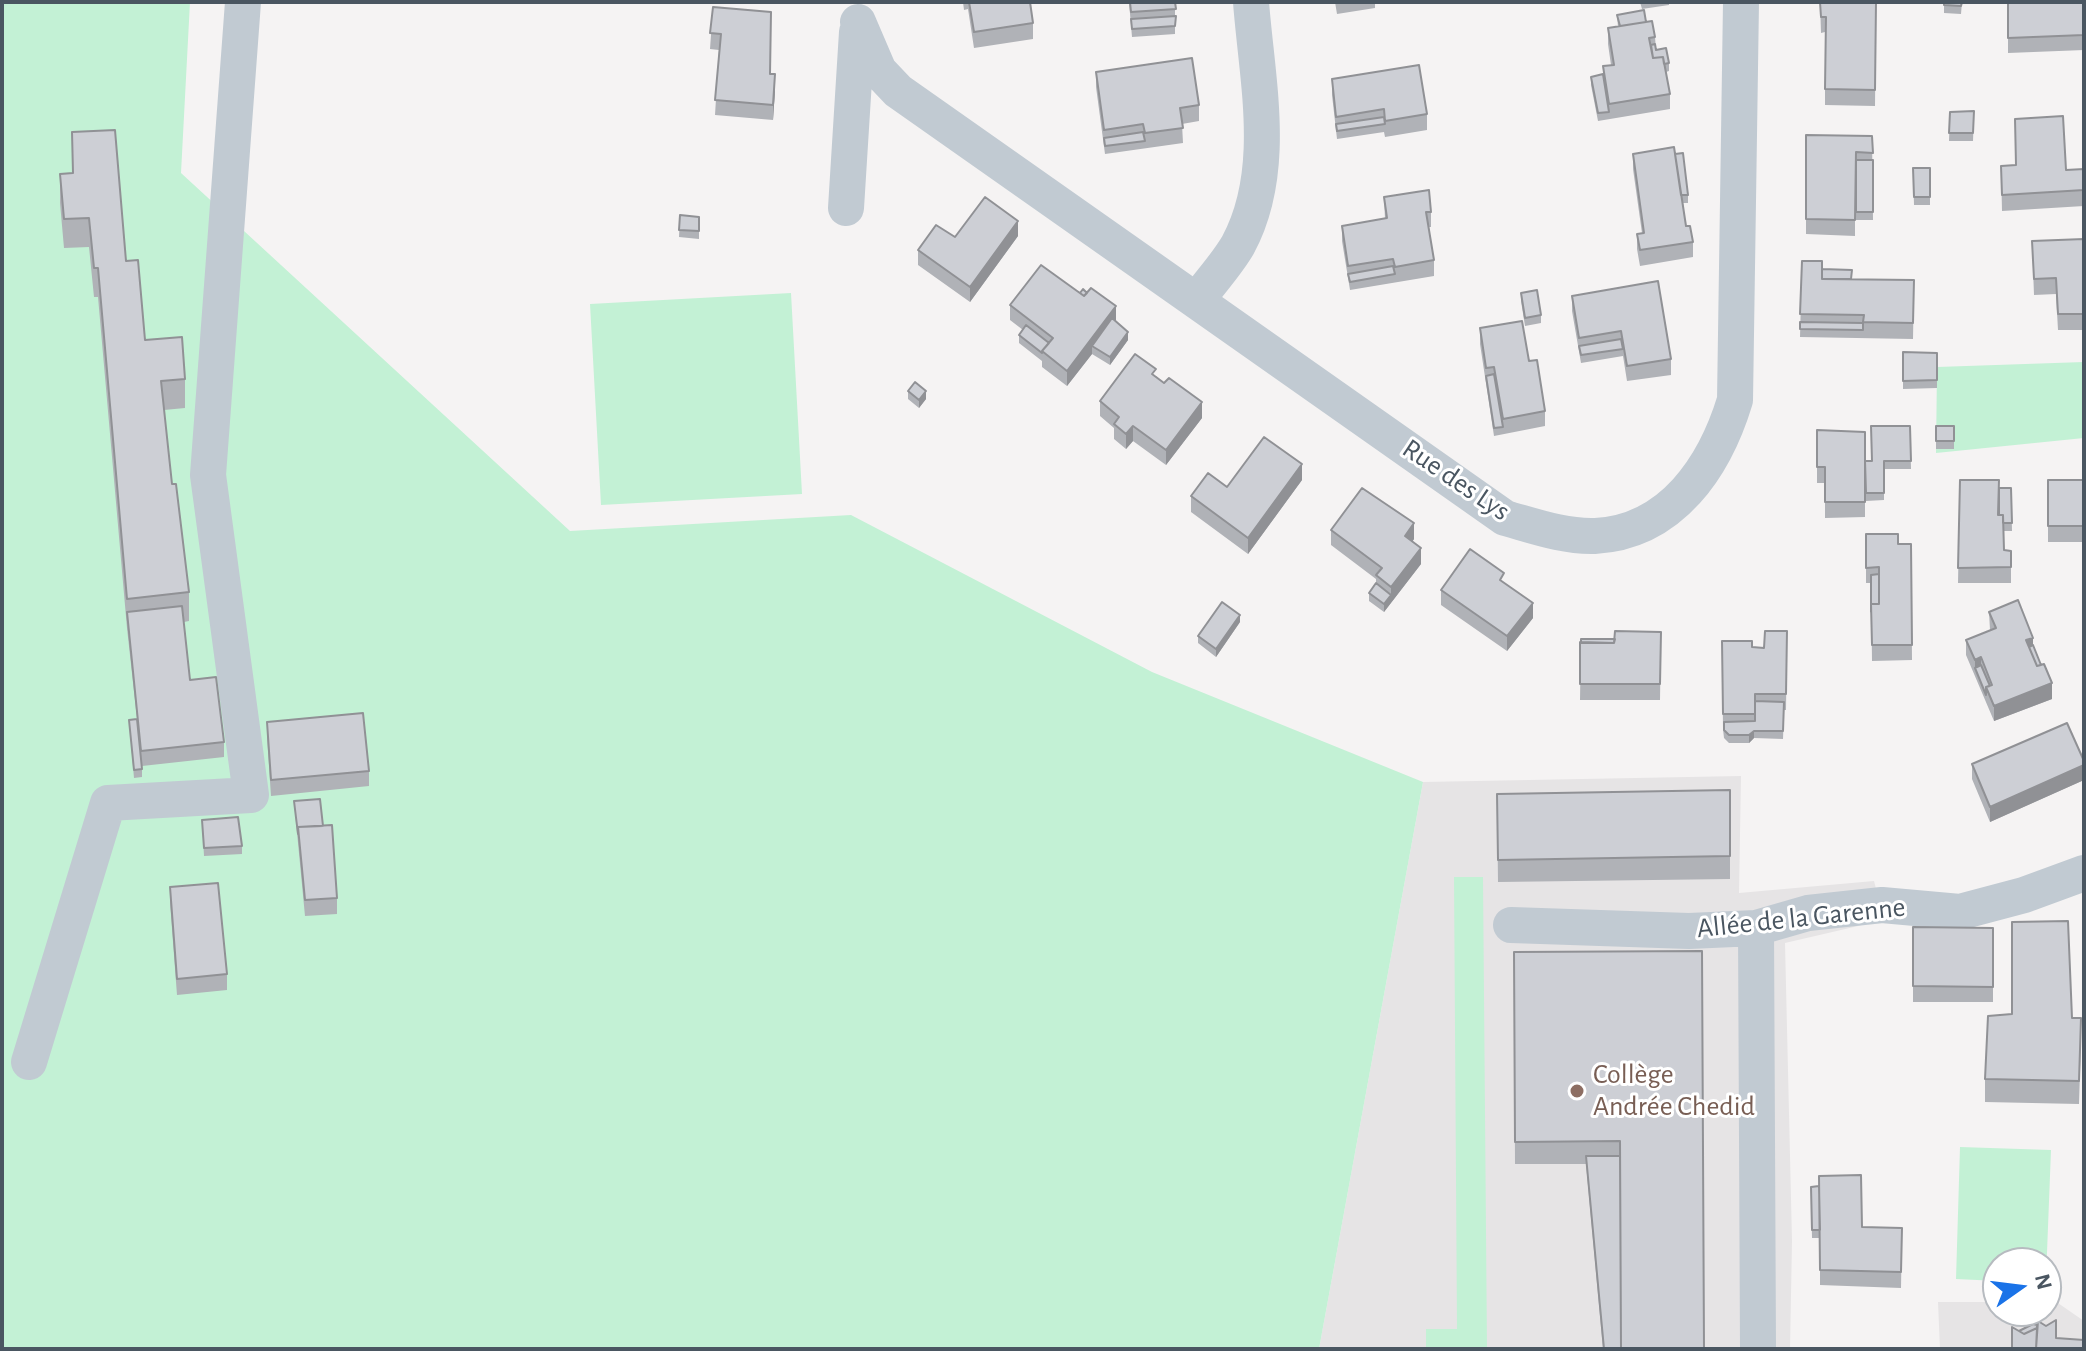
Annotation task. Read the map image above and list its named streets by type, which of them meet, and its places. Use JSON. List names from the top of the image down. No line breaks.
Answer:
{"streets":{"street":["Rue des Lys","Allée de la Garenne"]},"places":["Collège Andrée Chedid"],"north":"right"}
